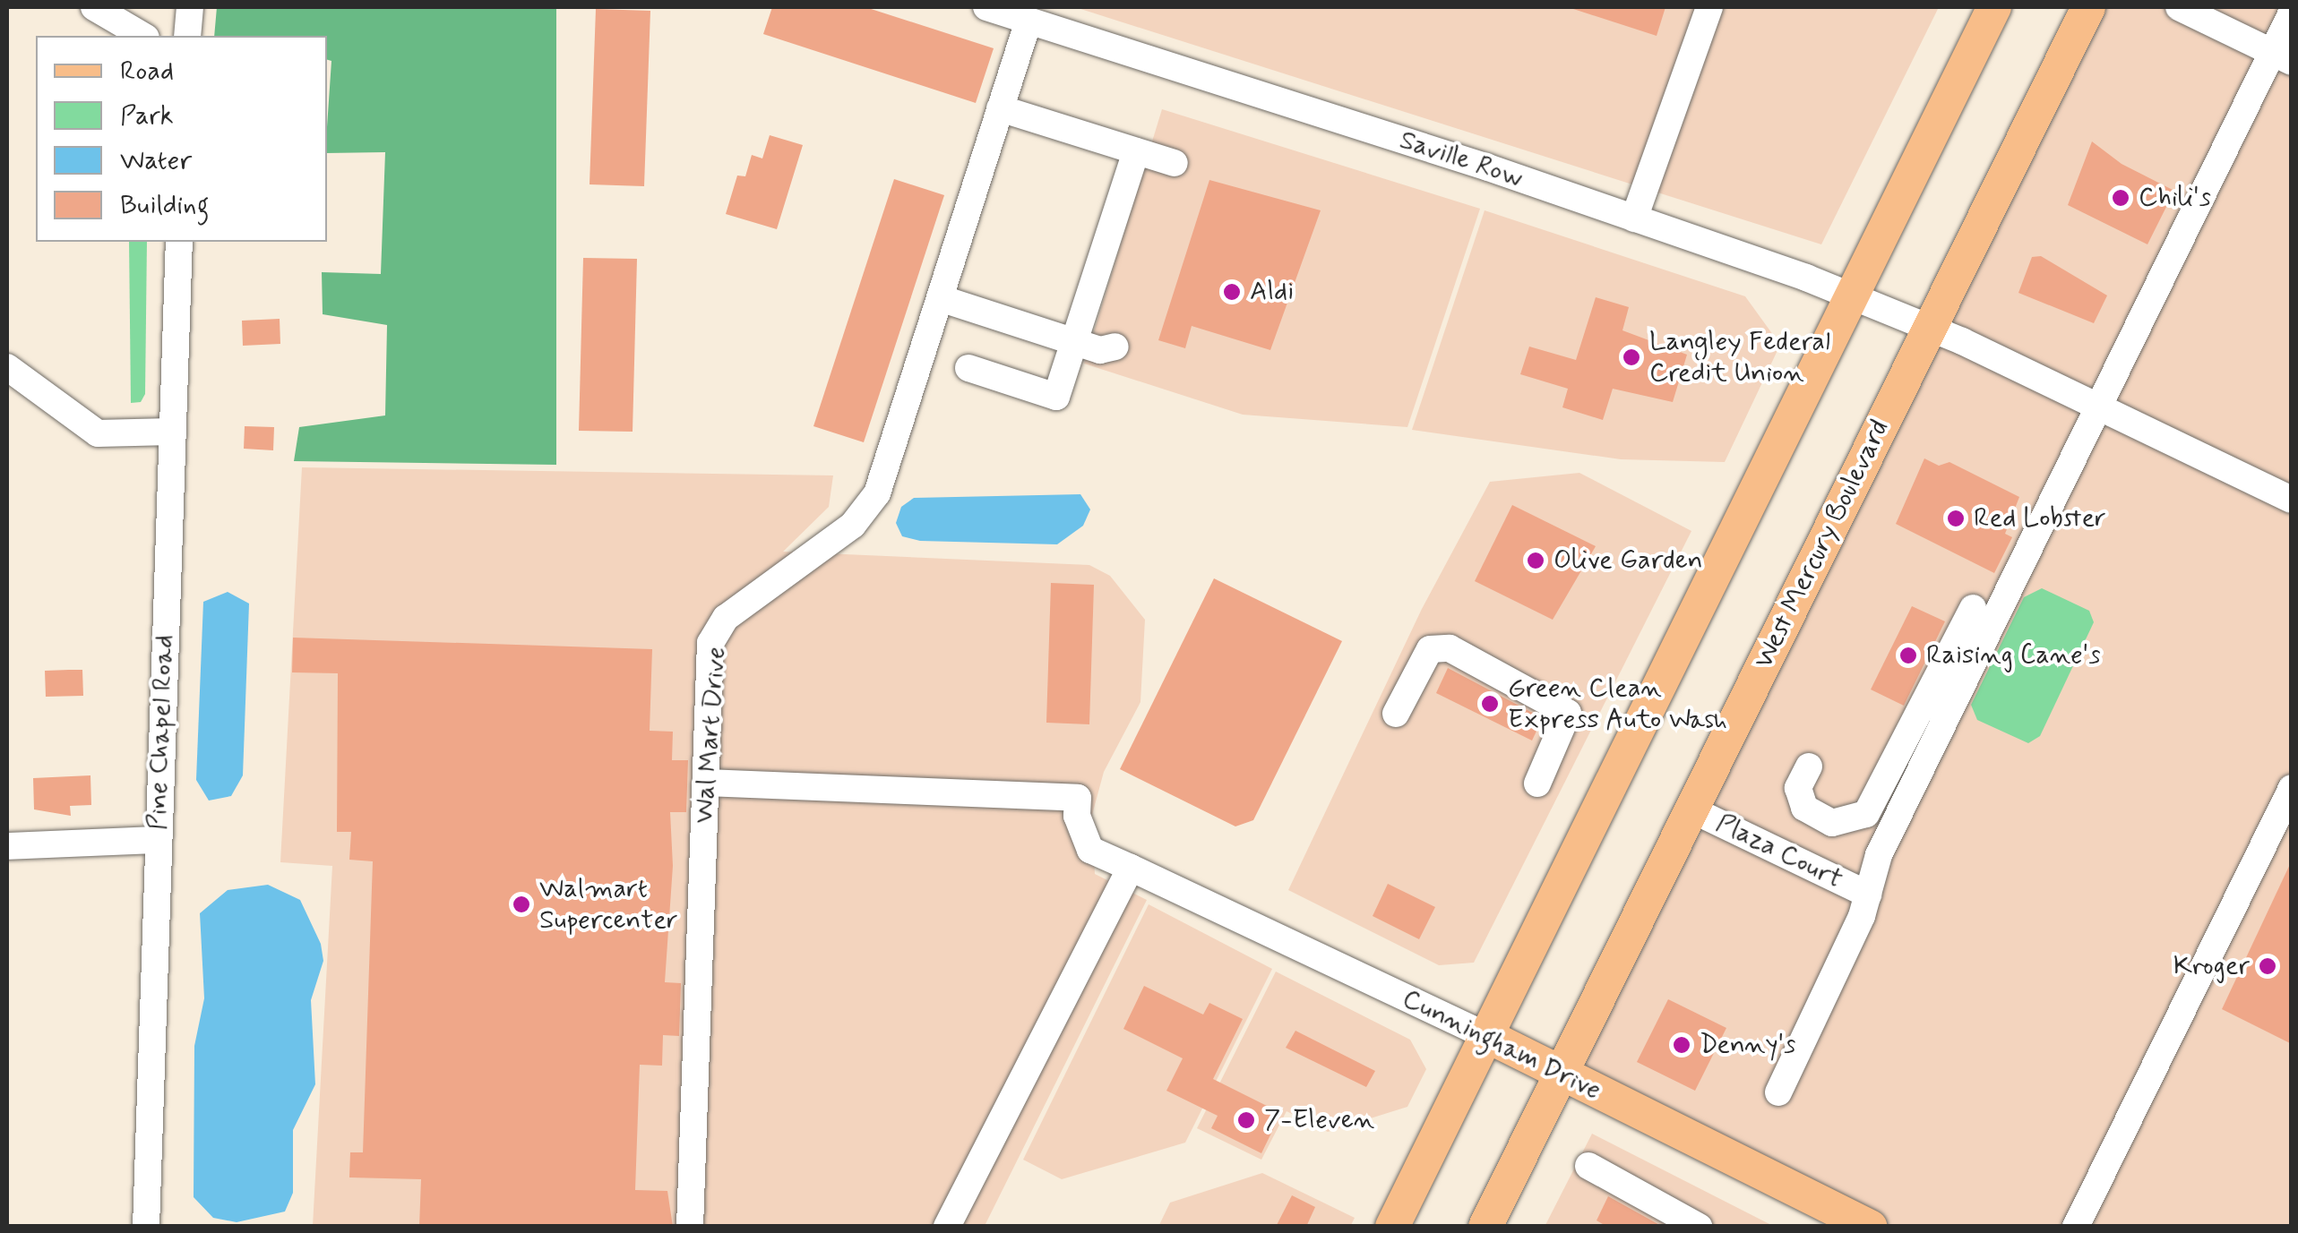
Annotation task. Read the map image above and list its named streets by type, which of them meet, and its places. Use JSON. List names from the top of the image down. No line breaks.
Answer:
{"streets":{"main road":["West Mercury Boulevard","Cunningham Drive"],"street":["Saville Row","Pine Chapel Road","Wal Mart Drive","Plaza Court"]},"crossings":[["Saville Row","West Mercury Boulevard"],["Saville Row","Wal Mart Drive"],["West Mercury Boulevard","Plaza Court"],["West Mercury Boulevard","Cunningham Drive"],["Wal Mart Drive","Cunningham Drive"]],"places":["Chili's","Aldi","Langley Federal Credit Union","Red Lobster","Olive Garden","Raising Cane's","Green Clean Express Auto Wash","Walmart Supercenter","Kroger","Denny's","7-Eleven"],"legend":["Road","Park","Water","Building"]}
